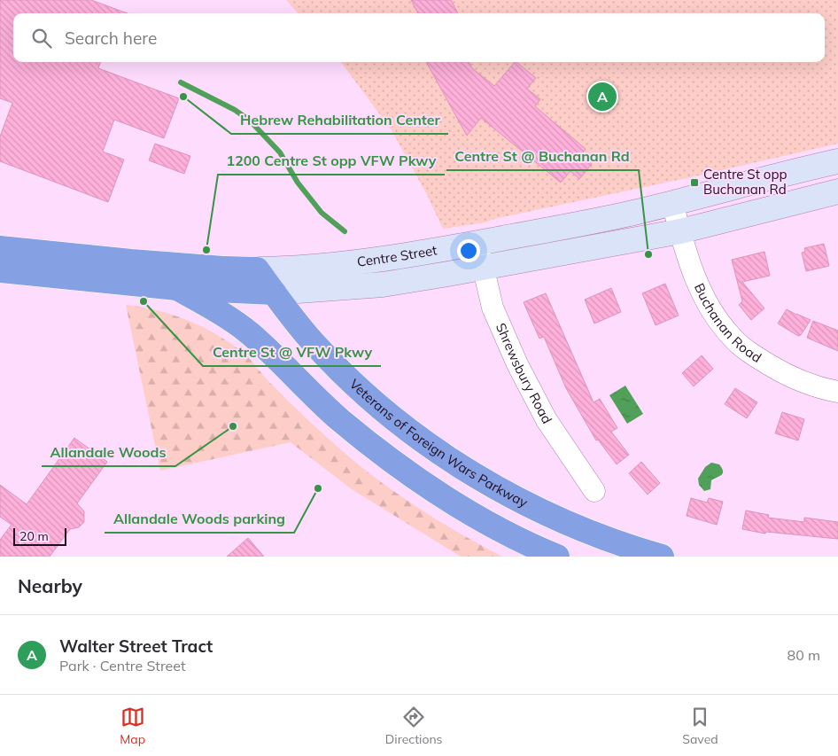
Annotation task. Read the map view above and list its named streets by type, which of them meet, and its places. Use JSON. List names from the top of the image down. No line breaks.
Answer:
{"streets":{"highway":["Centre Street","Veterans of Foreign Wars Parkway"],"street":["Buchanan Road","Shrewsbury Road"]},"crossings":[["Centre Street","Buchanan Road"],["Centre Street","Shrewsbury Road"],["Centre Street","Veterans of Foreign Wars Parkway"]],"places":{"other":["Hebrew Rehabilitation Center","1200 Centre St opp VFW Pkwy","Centre St @ Buchanan Rd","Centre St @ VFW Pkwy","Allandale Woods","Allandale Woods parking"],"transit":["Centre St opp Buchanan Rd"]},"scale_bar":"20 m","page":{"search":"Search here","pins":"A","scale":"20 m","heading":"Nearby","list":[{"mark":"A","name":"Walter Street Tract","note":"Park · Centre Street","value":"80 m"}],"nav":["Map","Directions","Saved"]}}
